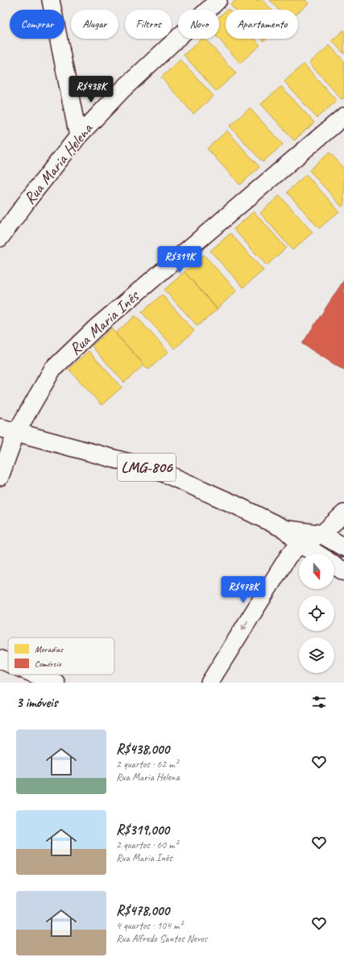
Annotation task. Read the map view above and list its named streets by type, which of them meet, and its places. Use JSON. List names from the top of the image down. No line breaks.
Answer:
{"streets":{"main road":["LMG-806"],"street":["Rua Maria Helena","Rua Maria Inês"]},"crossings":[["Rua Maria Inês","LMG-806"]],"legend":["Moradias","Comércio"],"north":"bottom","page":{"chip":["Comprar","Alugar","Filtros","Novo","Apartamento"],"price":["R$438K","R$319K","R$478K"],"heading":"3 imóveis","list":[{"name":"R$438,000","note":"2 quartos · 62 m² · Rua Maria Helena"},{"name":"R$319,000","note":"2 quartos · 60 m² · Rua Maria Inês"},{"name":"R$478,000","note":"4 quartos · 104 m² · Rua Alfredo Santos Neves"}]}}
